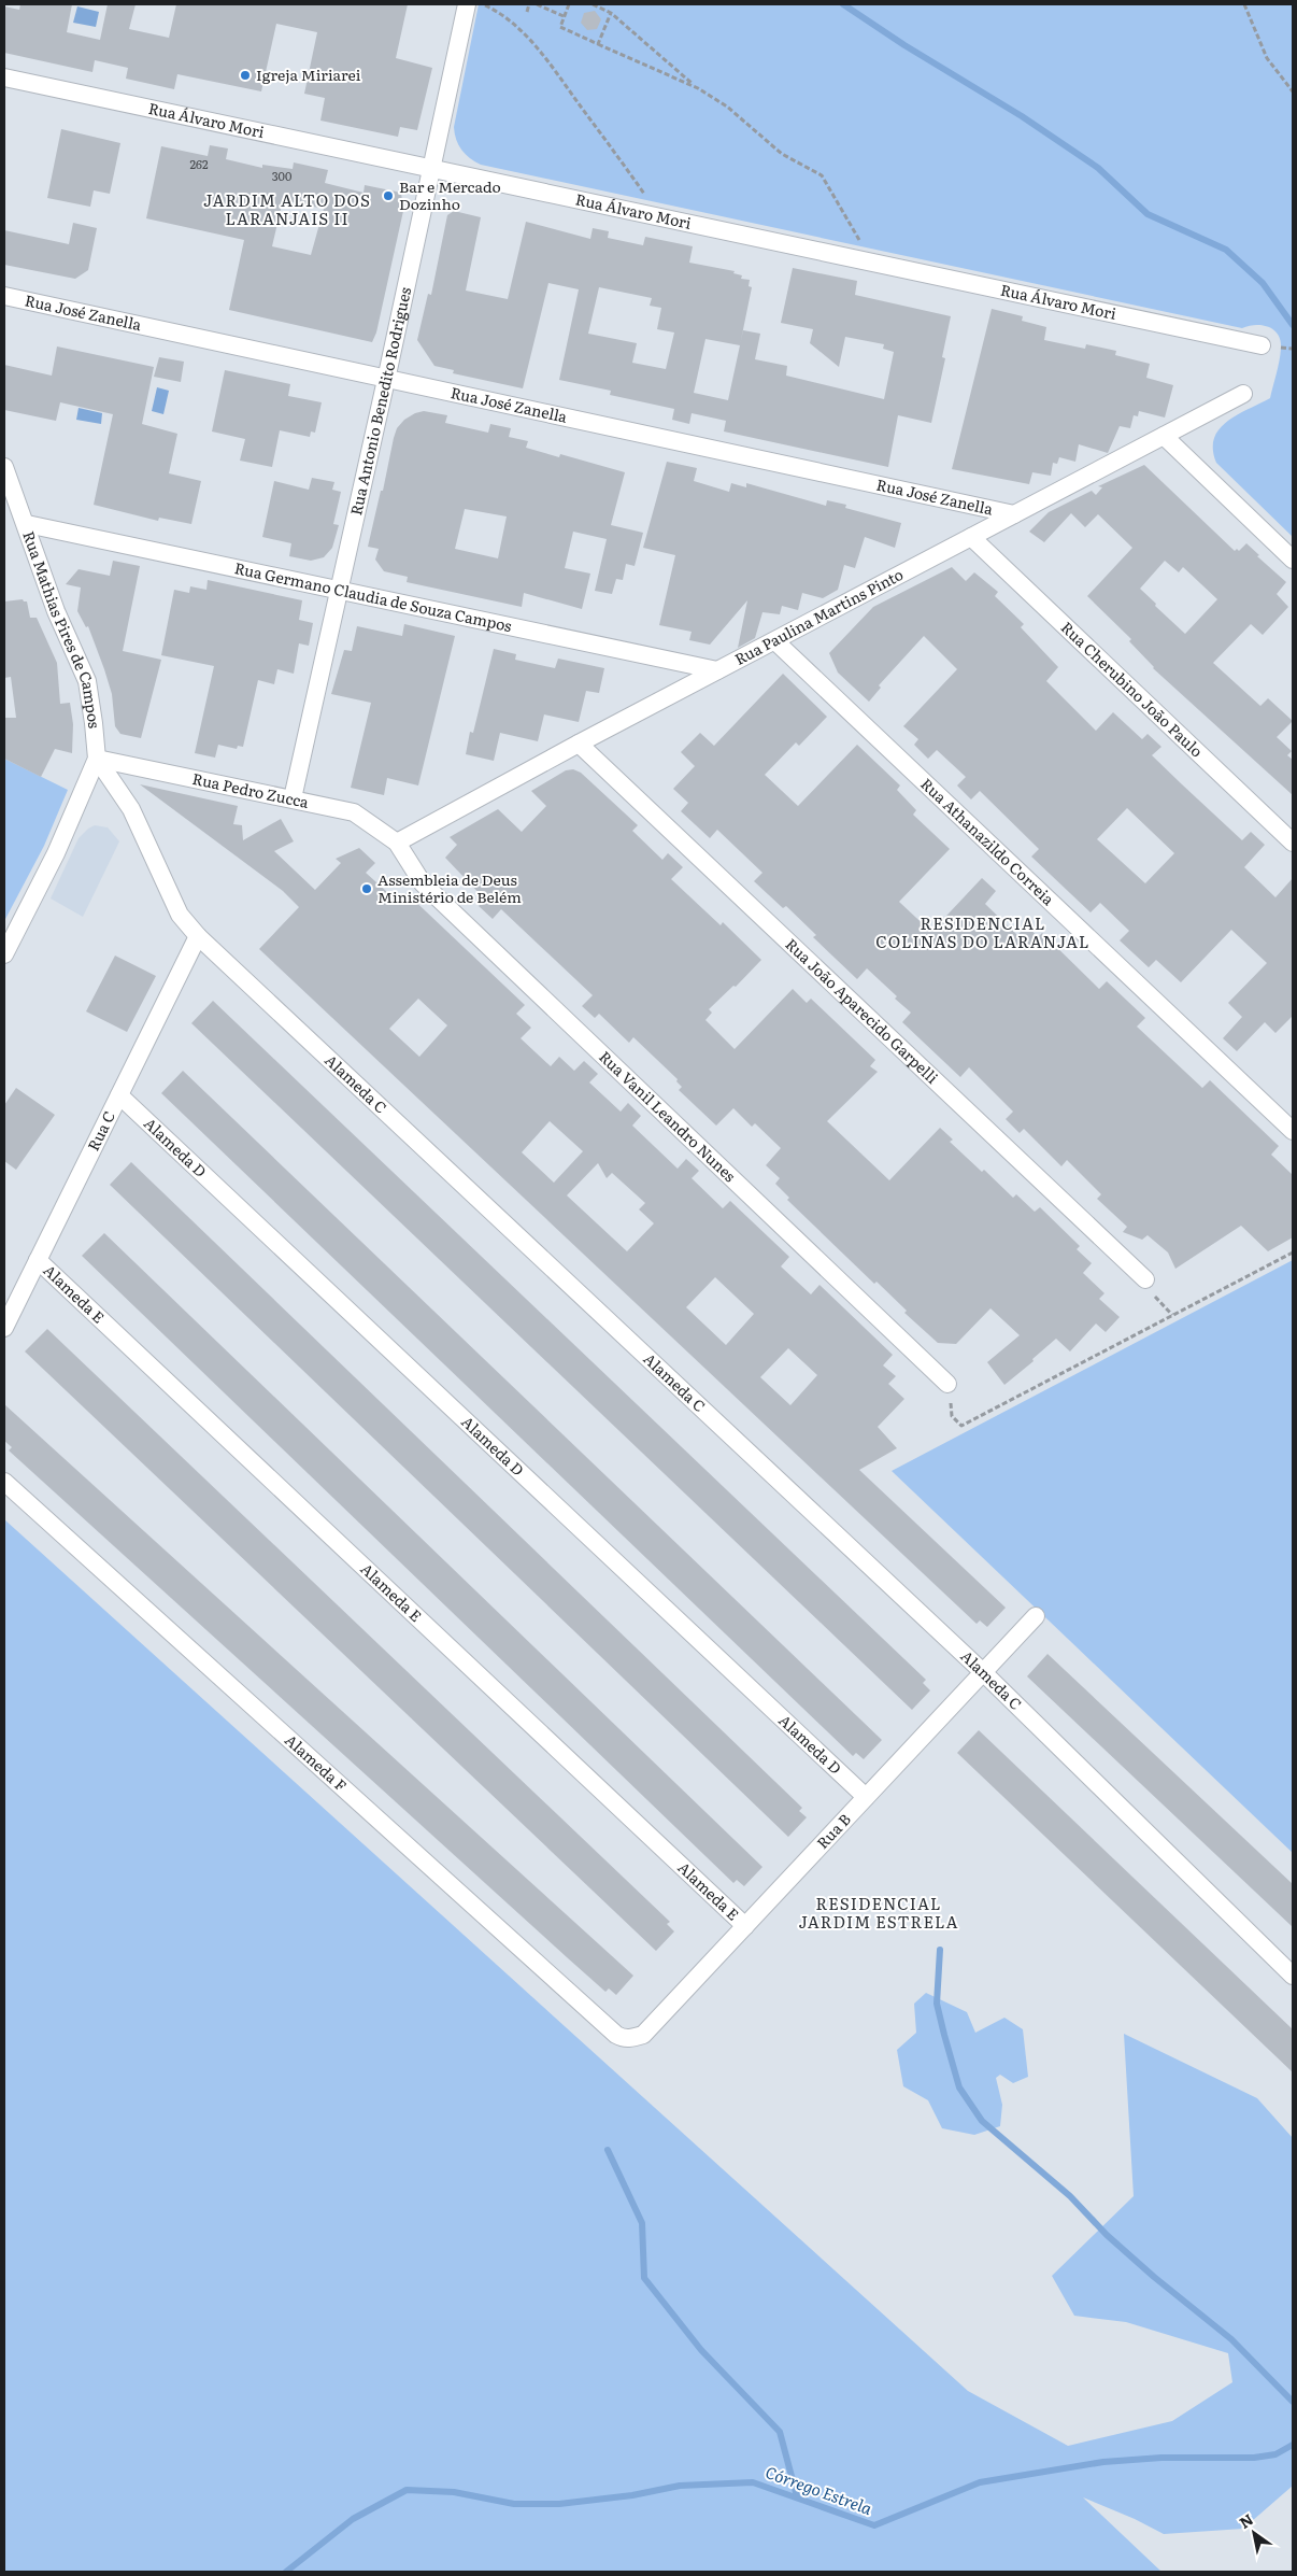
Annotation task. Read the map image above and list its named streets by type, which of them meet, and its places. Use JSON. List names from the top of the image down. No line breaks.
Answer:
{"streets":{"street":["Rua Álvaro Mori","Rua José Zanella","Rua Antonio Benedito Rodrigues","Rua Germano Claudia de Souza Campos","Rua Paulina Martins Pinto","Rua Mathias Pires de Campos","Rua Cherubino João Paulo","Rua Pedro Zucca","Rua Athanazildo Correia","Rua João Aparecido Garpelli","Alameda C","Rua Vanil Leandro Nunes","Rua C","Alameda D","Alameda E","Alameda F","Rua B"]},"crossings":[["Rua Álvaro Mori","Rua Antonio Benedito Rodrigues"],["Rua José Zanella","Rua Antonio Benedito Rodrigues"],["Rua José Zanella","Rua Paulina Martins Pinto"],["Rua Antonio Benedito Rodrigues","Rua Germano Claudia de Souza Campos"],["Rua Antonio Benedito Rodrigues","Rua Pedro Zucca"],["Rua Germano Claudia de Souza Campos","Rua Paulina Martins Pinto"],["Rua Germano Claudia de Souza Campos","Rua Mathias Pires de Campos"],["Rua Paulina Martins Pinto","Rua Cherubino João Paulo"],["Rua Paulina Martins Pinto","Rua Pedro Zucca"],["Rua Paulina Martins Pinto","Rua Athanazildo Correia"],["Rua Paulina Martins Pinto","Rua João Aparecido Garpelli"],["Rua Paulina Martins Pinto","Rua Vanil Leandro Nunes"],["Rua Mathias Pires de Campos","Rua Pedro Zucca"],["Rua Mathias Pires de Campos","Alameda C"],["Rua Pedro Zucca","Alameda C"],["Rua Pedro Zucca","Rua Vanil Leandro Nunes"],["Alameda C","Rua C"],["Alameda C","Rua B"],["Rua C","Alameda D"],["Rua C","Alameda E"],["Alameda D","Rua B"],["Alameda E","Rua B"],["Alameda F","Rua B"]],"districts":["JARDIM ALTO DOS LARANJAIS II","RESIDENCIAL COLINAS DO LARANJAL","RESIDENCIAL JARDIM ESTRELA"],"water":["Córrego Estrela"],"places":["Igreja Miriarei","Bar e Mercado Dozinho","Assembleia de Deus Ministério de Belém"],"house_numbers":["262","300"],"north":"top left"}
